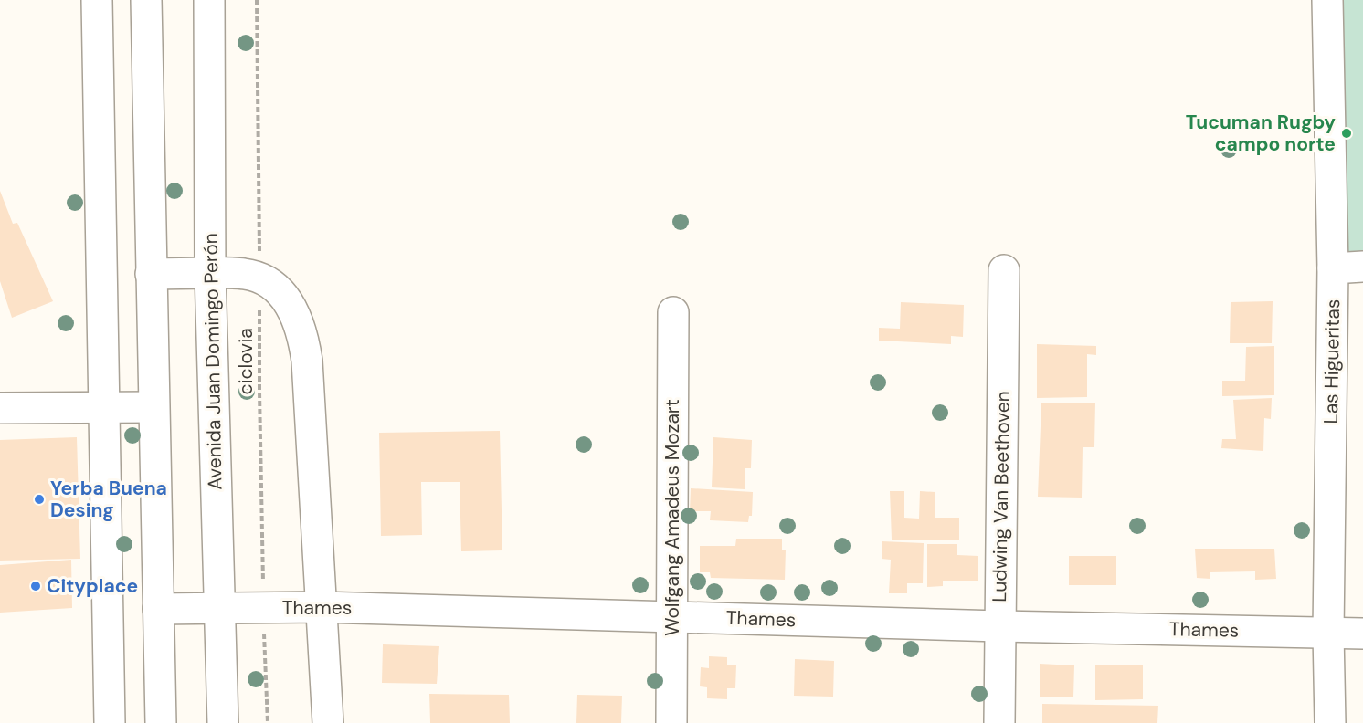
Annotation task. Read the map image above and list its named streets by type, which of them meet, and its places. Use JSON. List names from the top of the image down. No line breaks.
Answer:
{"streets":{"street":["Avenida Juan Domingo Perón","Las Higueritas","Ludwing Van Beethoven","Wolfgang Amadeus Mozart","Thames"],"path":["ciclovia"]},"crossings":[["Avenida Juan Domingo Perón","Thames"],["ciclovia","Thames"],["Las Higueritas","Thames"],["Ludwing Van Beethoven","Thames"],["Wolfgang Amadeus Mozart","Thames"]],"places":["Tucuman Rugby campo norte","Yerba Buena Desing","Cityplace"]}
